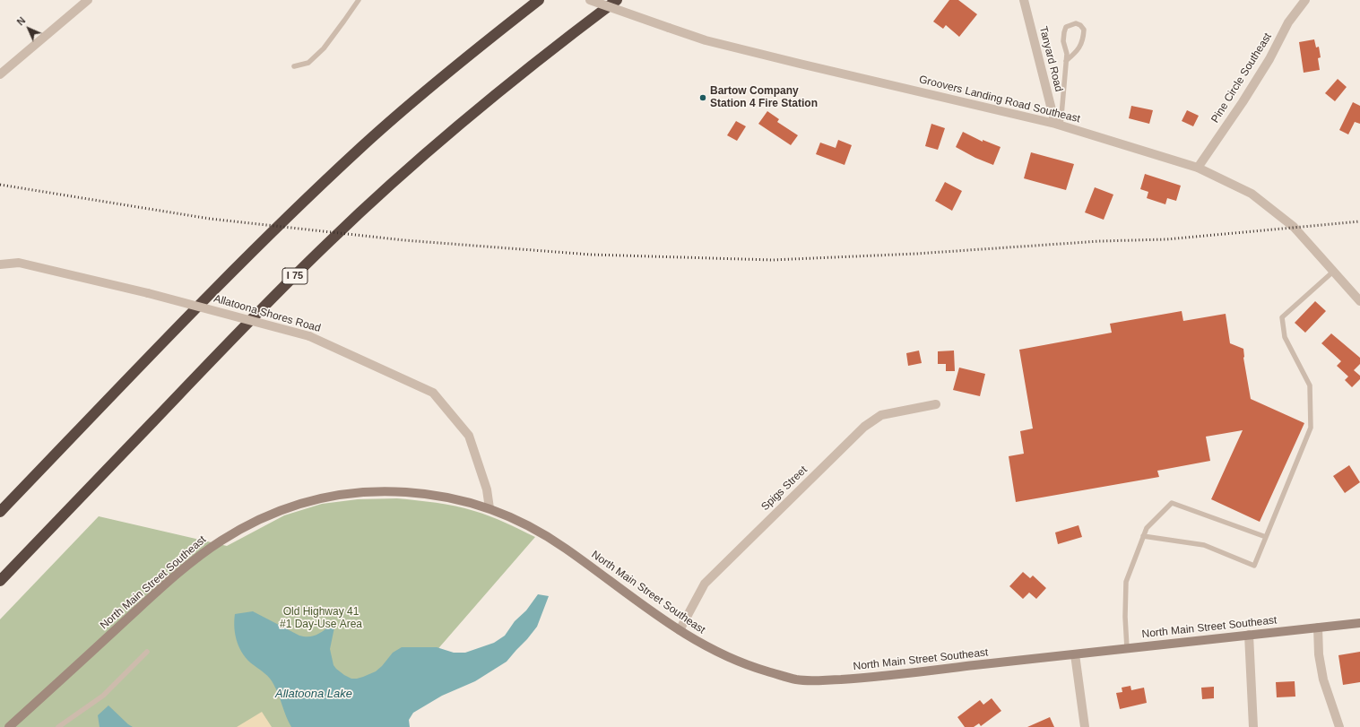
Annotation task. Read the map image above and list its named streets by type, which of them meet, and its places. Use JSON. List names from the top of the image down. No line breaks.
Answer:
{"streets":{"highway":["I 75"],"street":["Tanyard Road","Pine Circle Southeast","Groovers Landing Road Southeast","Allatoona Shores Road","Spigs Street","North Main Street Southeast"]},"crossings":[["Tanyard Road","Groovers Landing Road Southeast"],["Pine Circle Southeast","Groovers Landing Road Southeast"],["Allatoona Shores Road","North Main Street Southeast"],["Spigs Street","North Main Street Southeast"]],"water":["Allatoona Lake"],"parks":["Old Highway 41 #1 Day-Use Area"],"places":["Bartow Company Station 4 Fire Station"],"north":"top left"}
